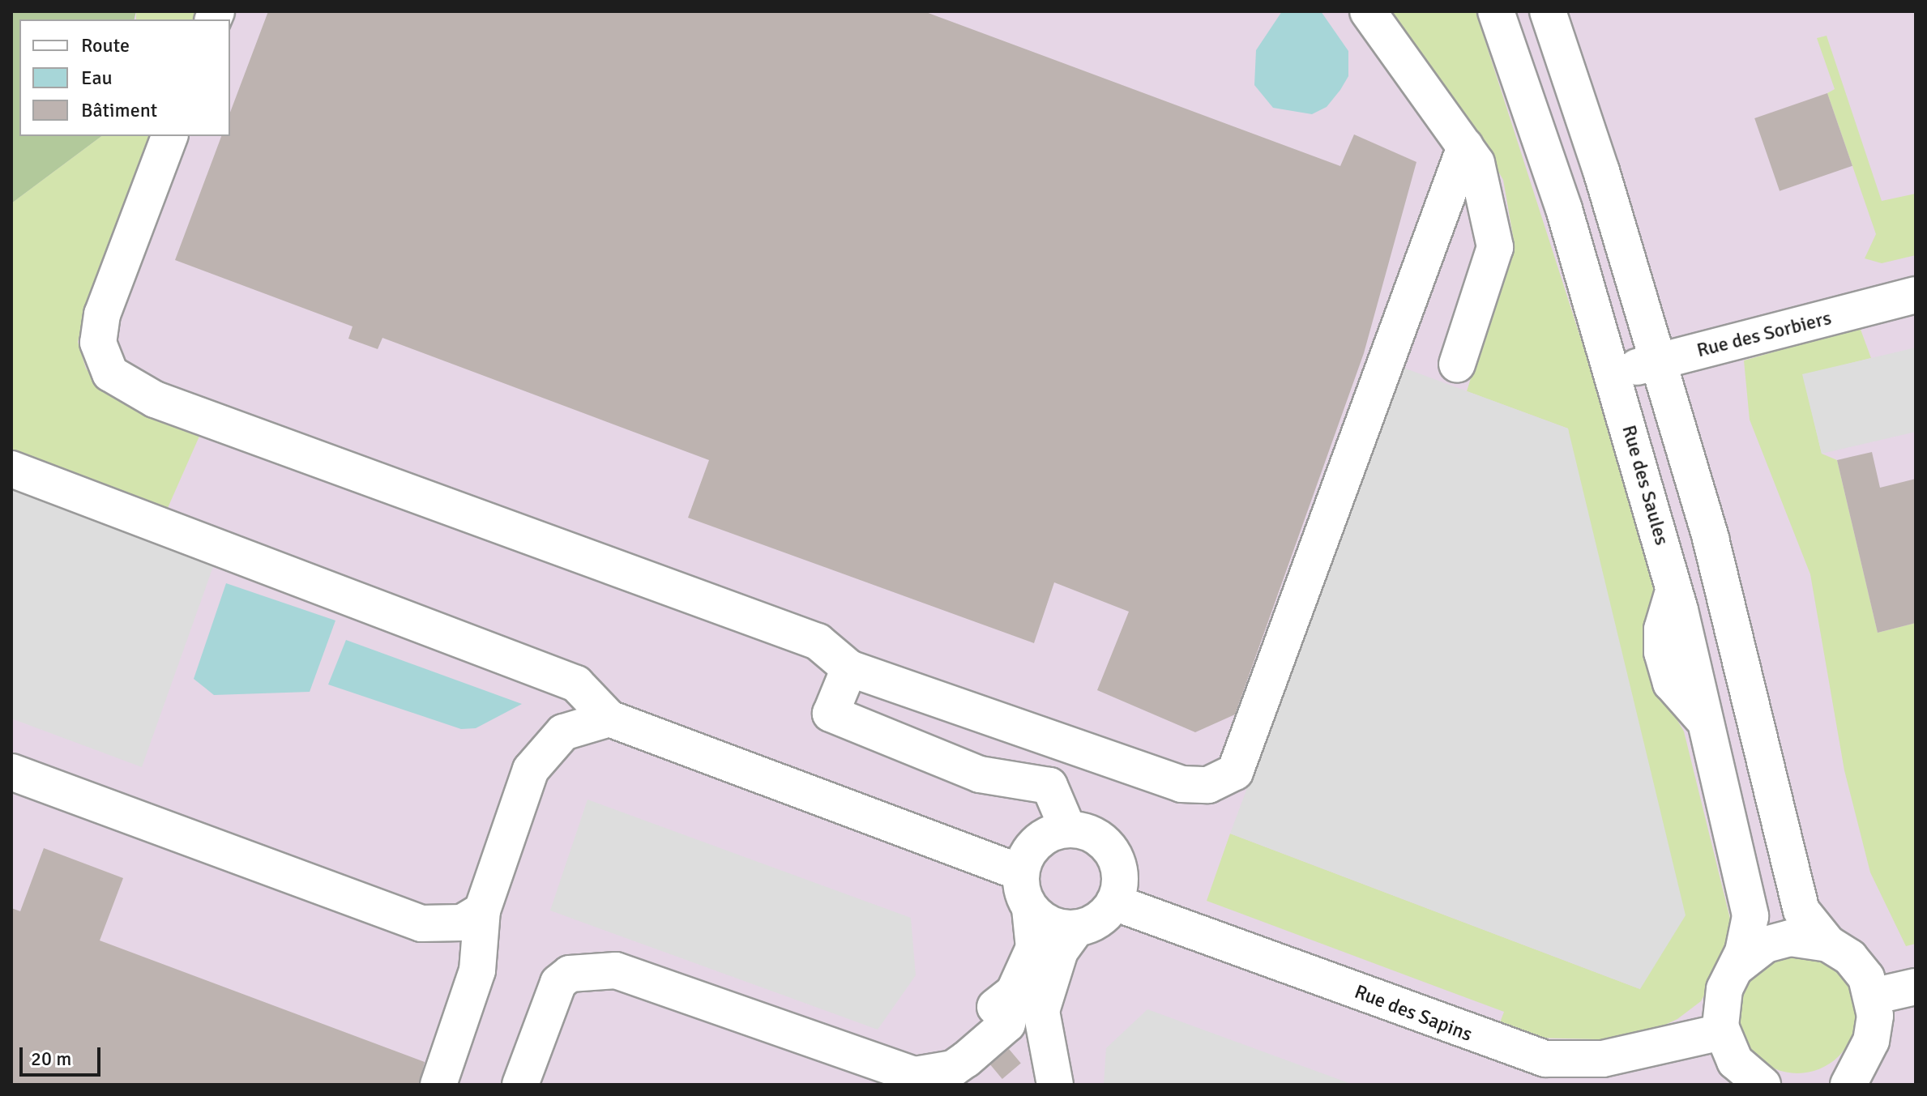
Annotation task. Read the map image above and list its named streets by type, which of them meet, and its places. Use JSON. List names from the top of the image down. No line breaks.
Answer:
{"streets":{"street":["Rue des Sorbiers","Rue des Saules","Rue des Sapins"]},"crossings":[["Rue des Sorbiers","Rue des Saules"],["Rue des Saules","Rue des Sapins"]],"legend":["Route","Eau","Bâtiment"],"scale_bar":"20 m"}
